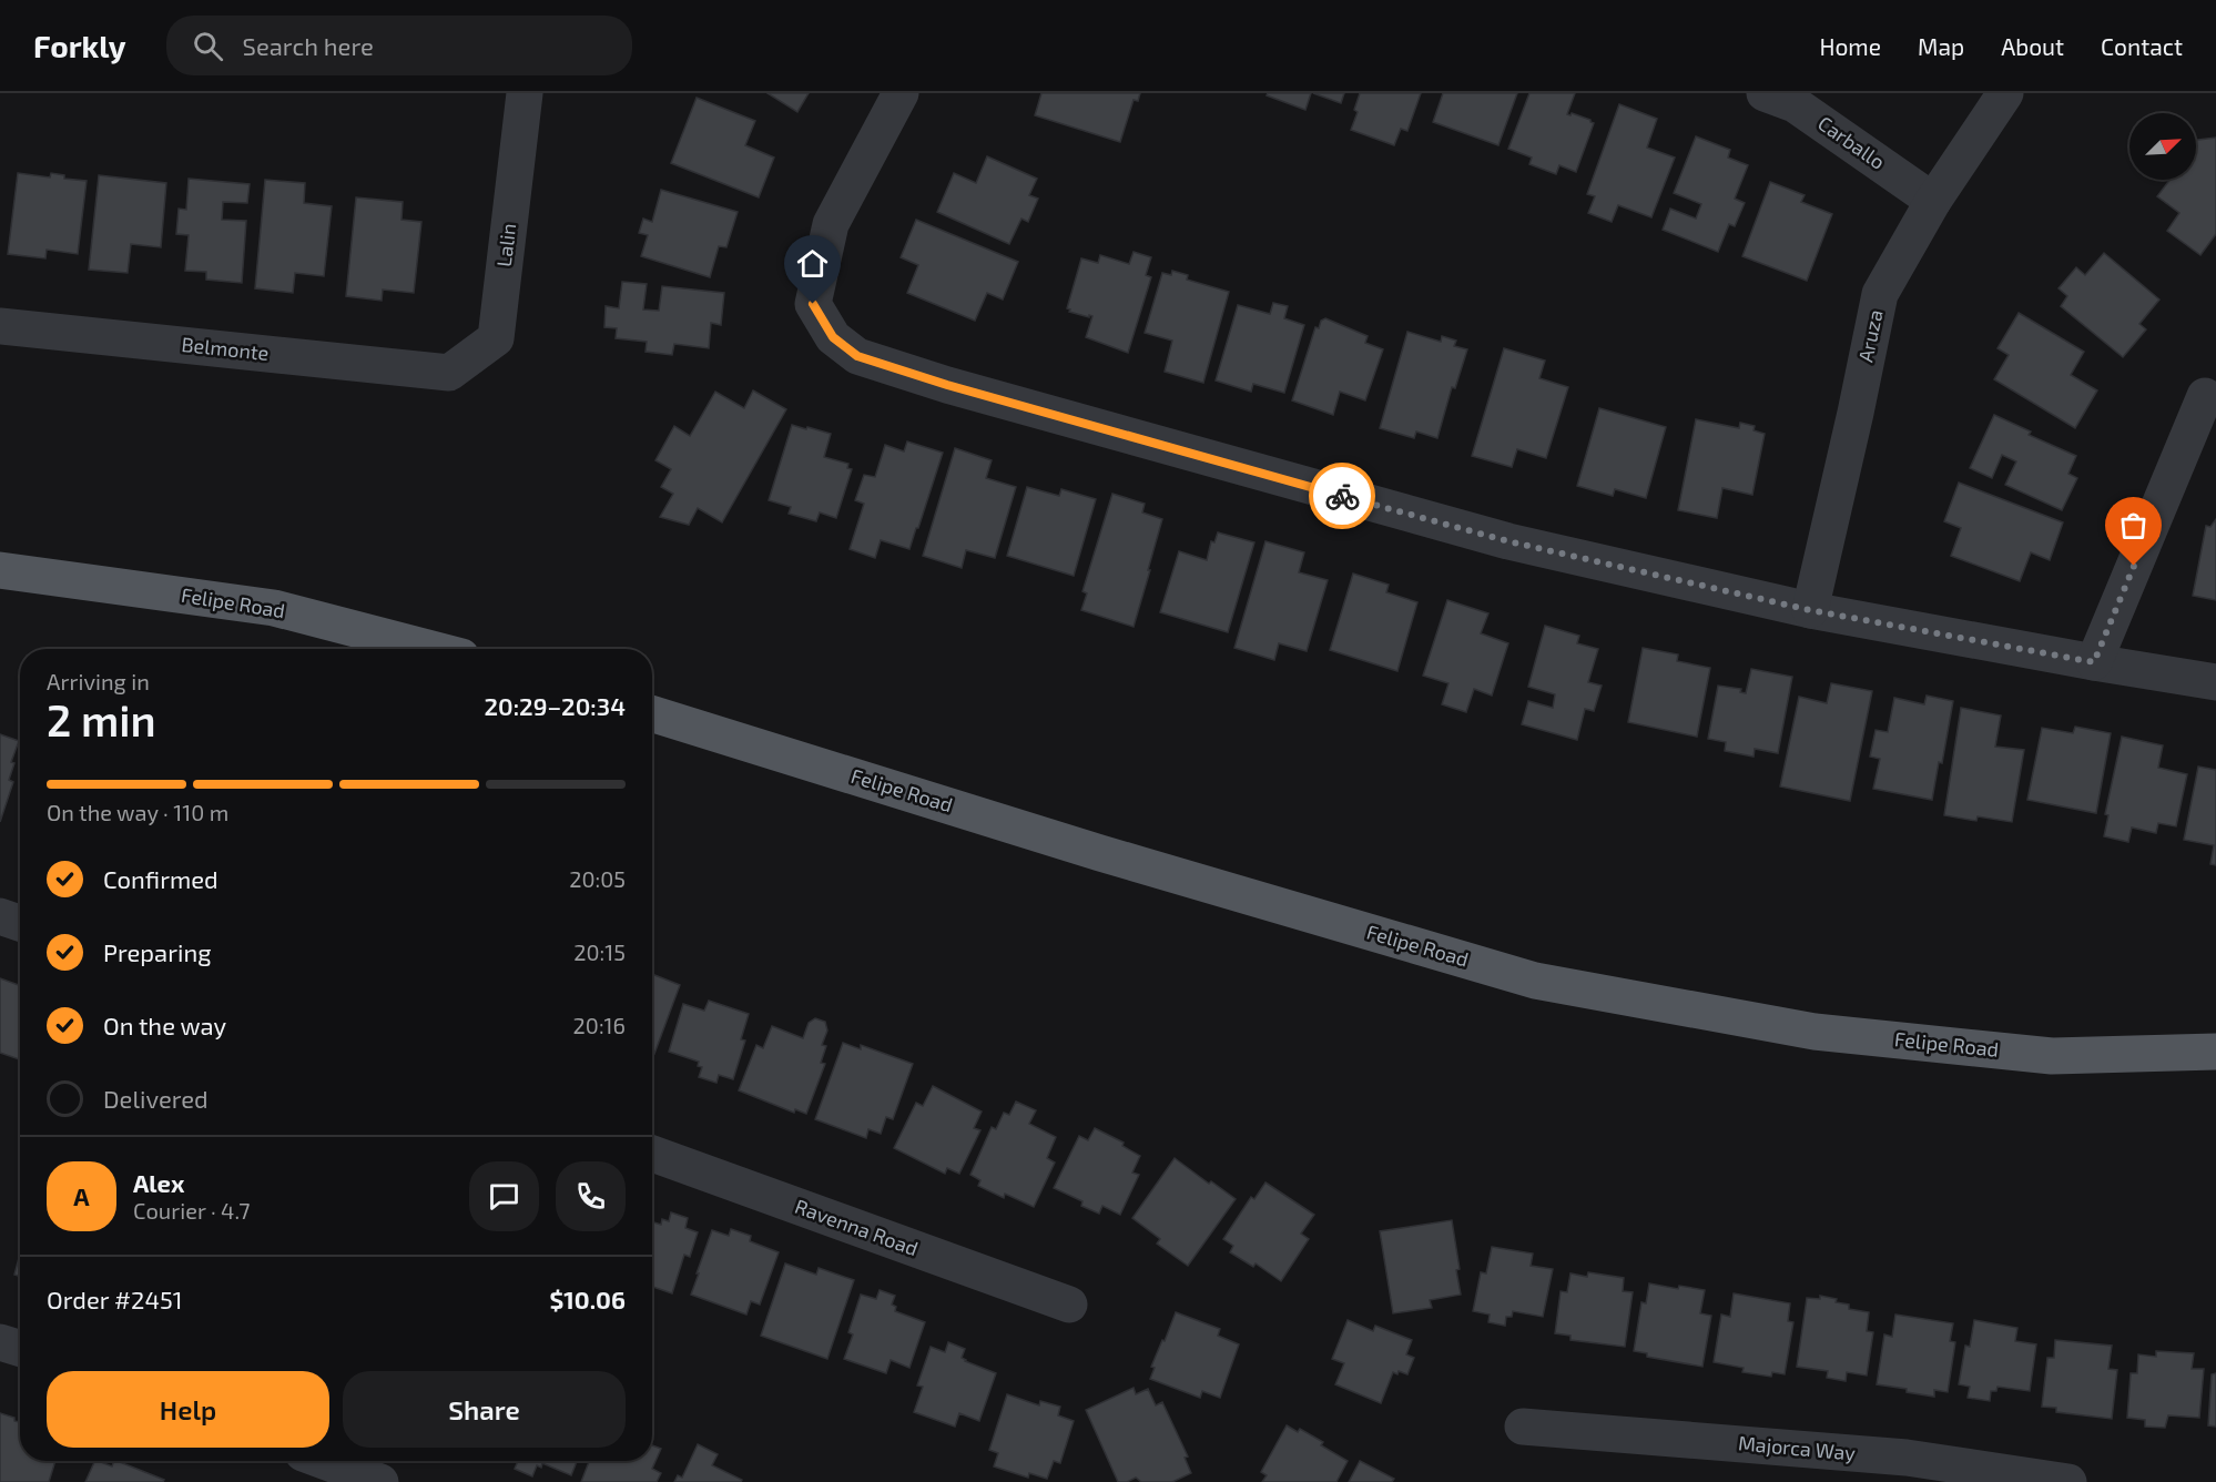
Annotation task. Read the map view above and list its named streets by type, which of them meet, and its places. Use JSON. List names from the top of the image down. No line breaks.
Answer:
{"streets":{"main road":["Felipe Road"],"street":["Carballo","Lalin","Aruza","Belmonte","Ravenna Road","Majorca Way"]},"crossings":[["Carballo","Aruza"],["Lalin","Belmonte"]],"north":"top right","page":{"header":"Forkly","search":"Search here","nav":["Home","Map","About","Contact"],"heading":["2 min","Arriving in","20:29–20:34"],"panel":["Alex","Courier · 4.7","Order #2451","$10.06"],"bar":"On the way · 110 m","list":[["Confirmed","20:05"],["Preparing","20:15"],["On the way","20:16"],"Delivered"],"round":"A","buttons":["Help","Share"]}}
